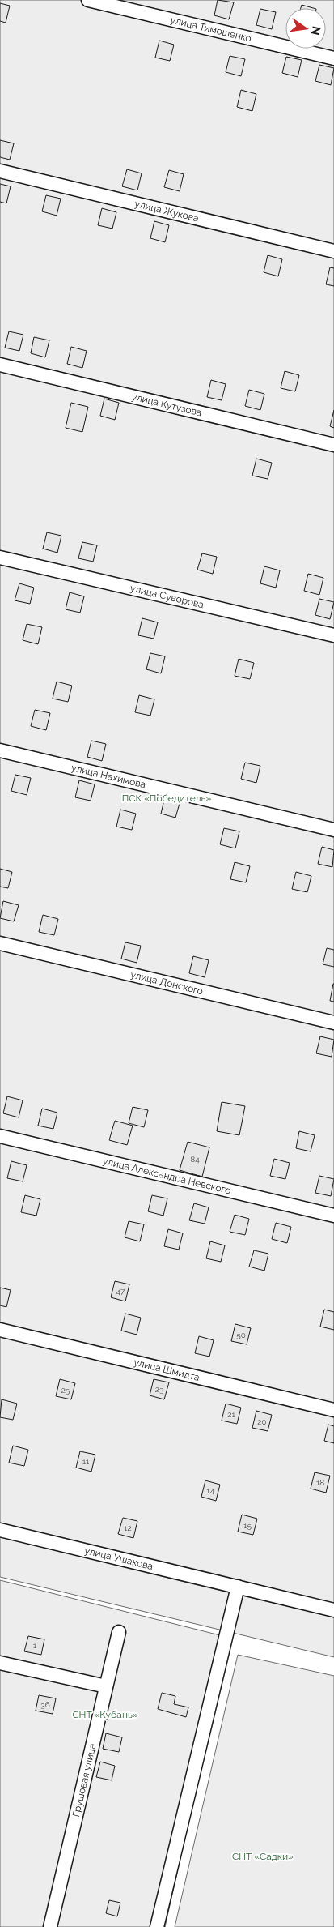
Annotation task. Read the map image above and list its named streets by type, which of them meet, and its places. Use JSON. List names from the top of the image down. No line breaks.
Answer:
{"streets":{"street":["улица Тимошенко","улица Жукова","улица Кутузова","улица Суворова","улица Нахимова","улица Донского","улица Александра Невского","улица Шмидта","улица Ушакова","Грушовая улица"]},"parks":["ПСК «Победитель»","СНТ «Кубань»","СНТ «Садки»"],"house_numbers":["84","47","50","23","25","21","20","11","18","14","15","12","1","36"],"north":"right"}
